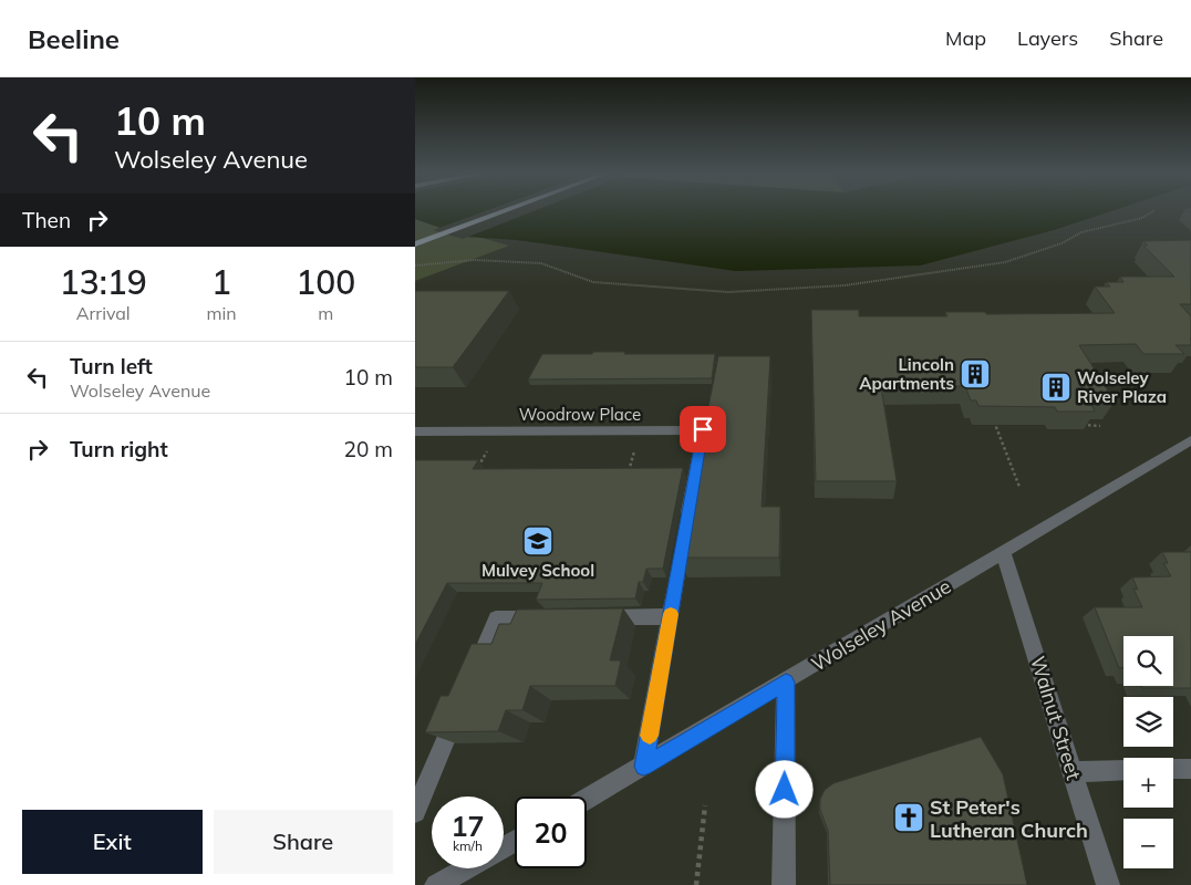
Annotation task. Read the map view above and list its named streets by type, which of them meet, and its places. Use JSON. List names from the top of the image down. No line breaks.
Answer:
{"streets":{"street":["Woodrow Place","Wolseley Avenue","Walnut Street"]},"crossings":[["Wolseley Avenue","Walnut Street"]],"places":{"building":["Lincoln Apartments","Wolseley River Plaza"],"school or university":["Mulvey School"],"church":["St Peter's Lutheran Church"]},"page":{"header":"Beeline","nav":["Map","Layers","Share"],"turn":["10 m","Wolseley Avenue"],"then":"Then","eta":["13:19","Arrival","1","min","100","m"],"list":[{"name":"Turn left","note":"Wolseley Avenue","value":"10 m"},{"name":"Turn right","value":"20 m"}],"map_buttons":["+","−"],"speed":"17 km/h","limit":"20","buttons":["Exit","Share"]}}
